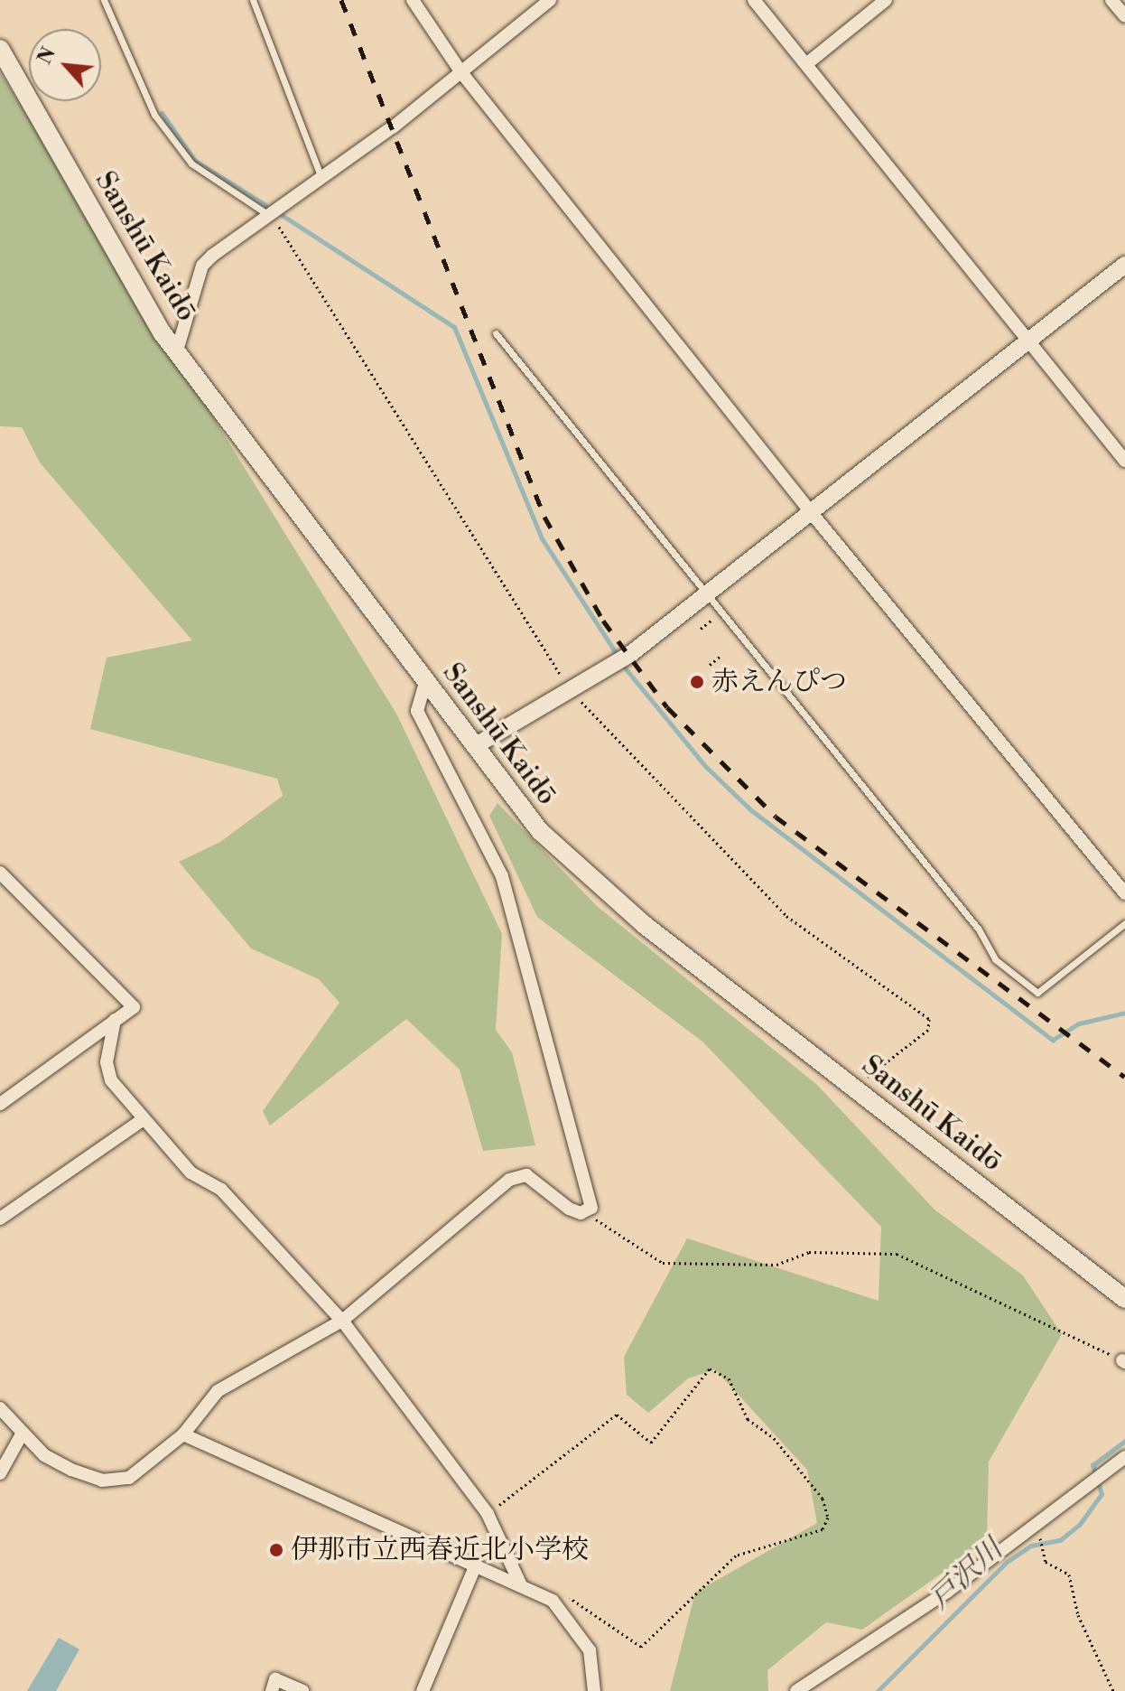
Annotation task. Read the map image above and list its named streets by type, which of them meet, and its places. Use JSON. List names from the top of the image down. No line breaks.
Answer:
{"streets":{"main road":["Sanshū Kaidō"]},"water":["戸沢川"],"places":["赤えんぴつ","伊那市立西春近北小学校"],"north":"top left"}
